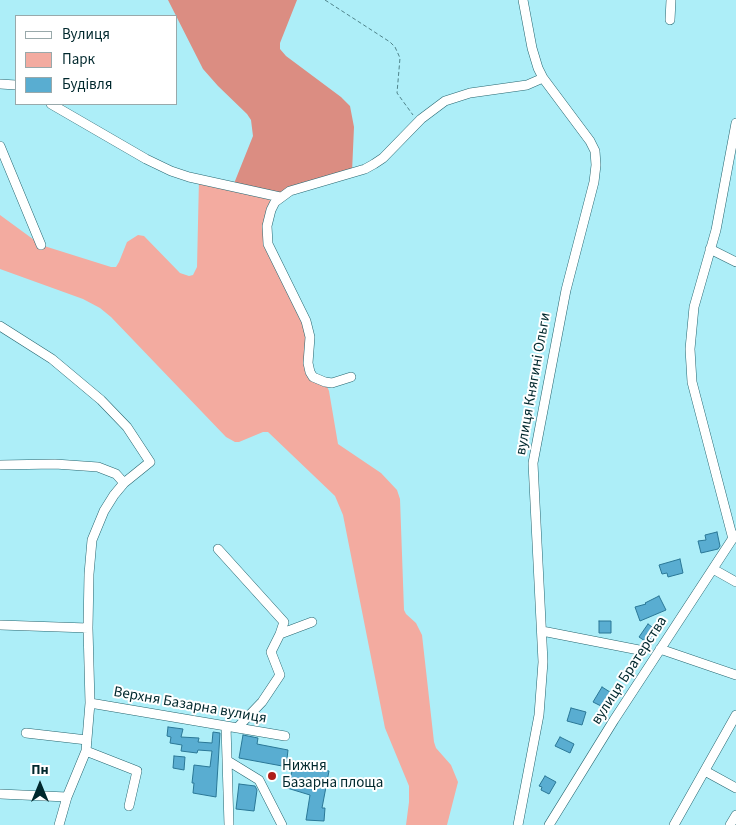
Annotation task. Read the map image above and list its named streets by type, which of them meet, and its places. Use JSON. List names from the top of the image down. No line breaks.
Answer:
{"streets":{"street":["вулиця Княгині Ольги","вулиця Братерства","Верхня Базарна вулиця"]},"places":["Нижня Базарна площа"],"legend":["Вулиця","Парк","Будівля"],"north":"top"}
